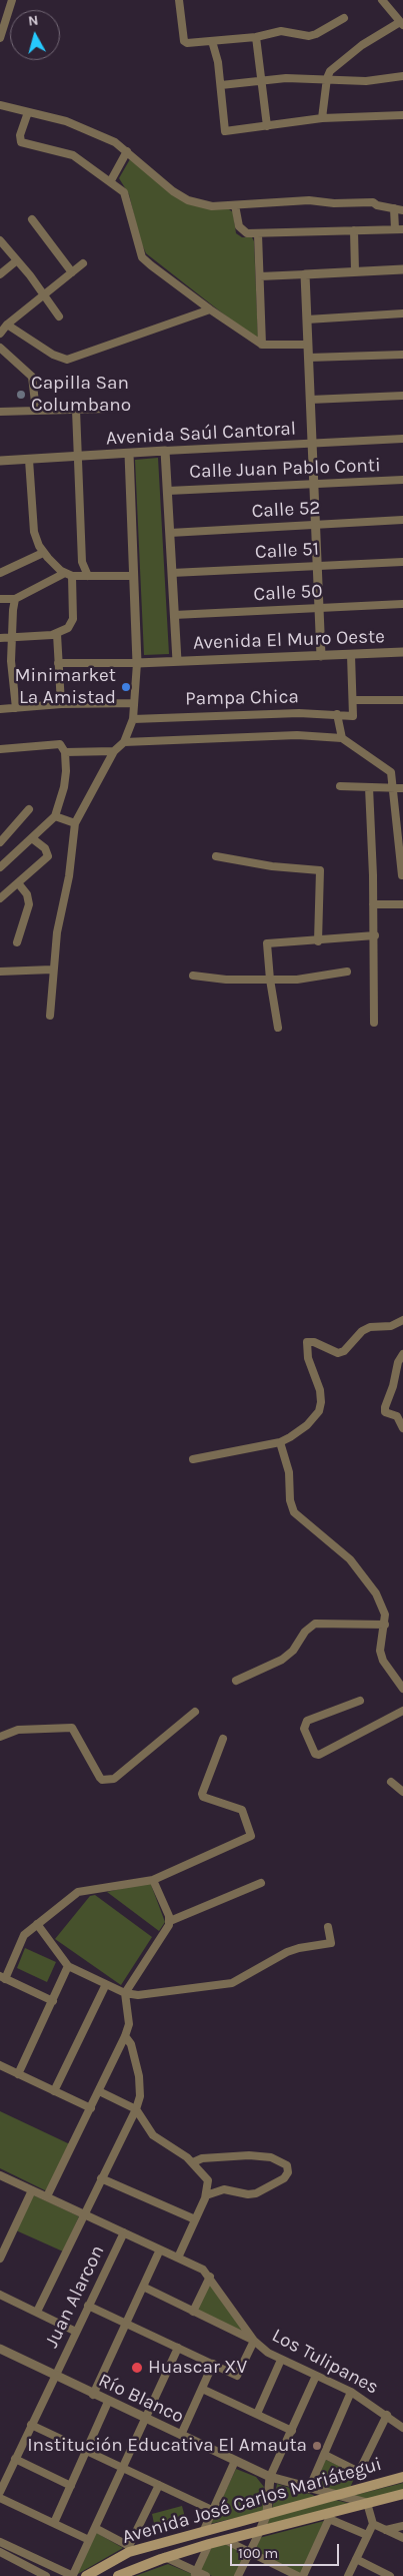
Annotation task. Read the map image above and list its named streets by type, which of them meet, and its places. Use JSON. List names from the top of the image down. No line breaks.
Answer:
{"streets":{"main road":["Avenida José Carlos Mariátegui"],"street":["Avenida Saúl Cantoral","Calle Juan Pablo Conti","Calle 52","Calle 51","Calle 50","Avenida El Muro Oeste","Pampa Chica","Juan Alarcon","Los Tulipanes","Río Blanco"]},"crossings":[["Juan Alarcon","Los Tulipanes"],["Juan Alarcon","Río Blanco"],["Río Blanco","Avenida José Carlos Mariátegui"]],"places":["Capilla San Columbano","Minimarket La Amistad","Huascar XV","Institución Educativa El Amauta"],"scale_bar":"100 m","north":"top"}
